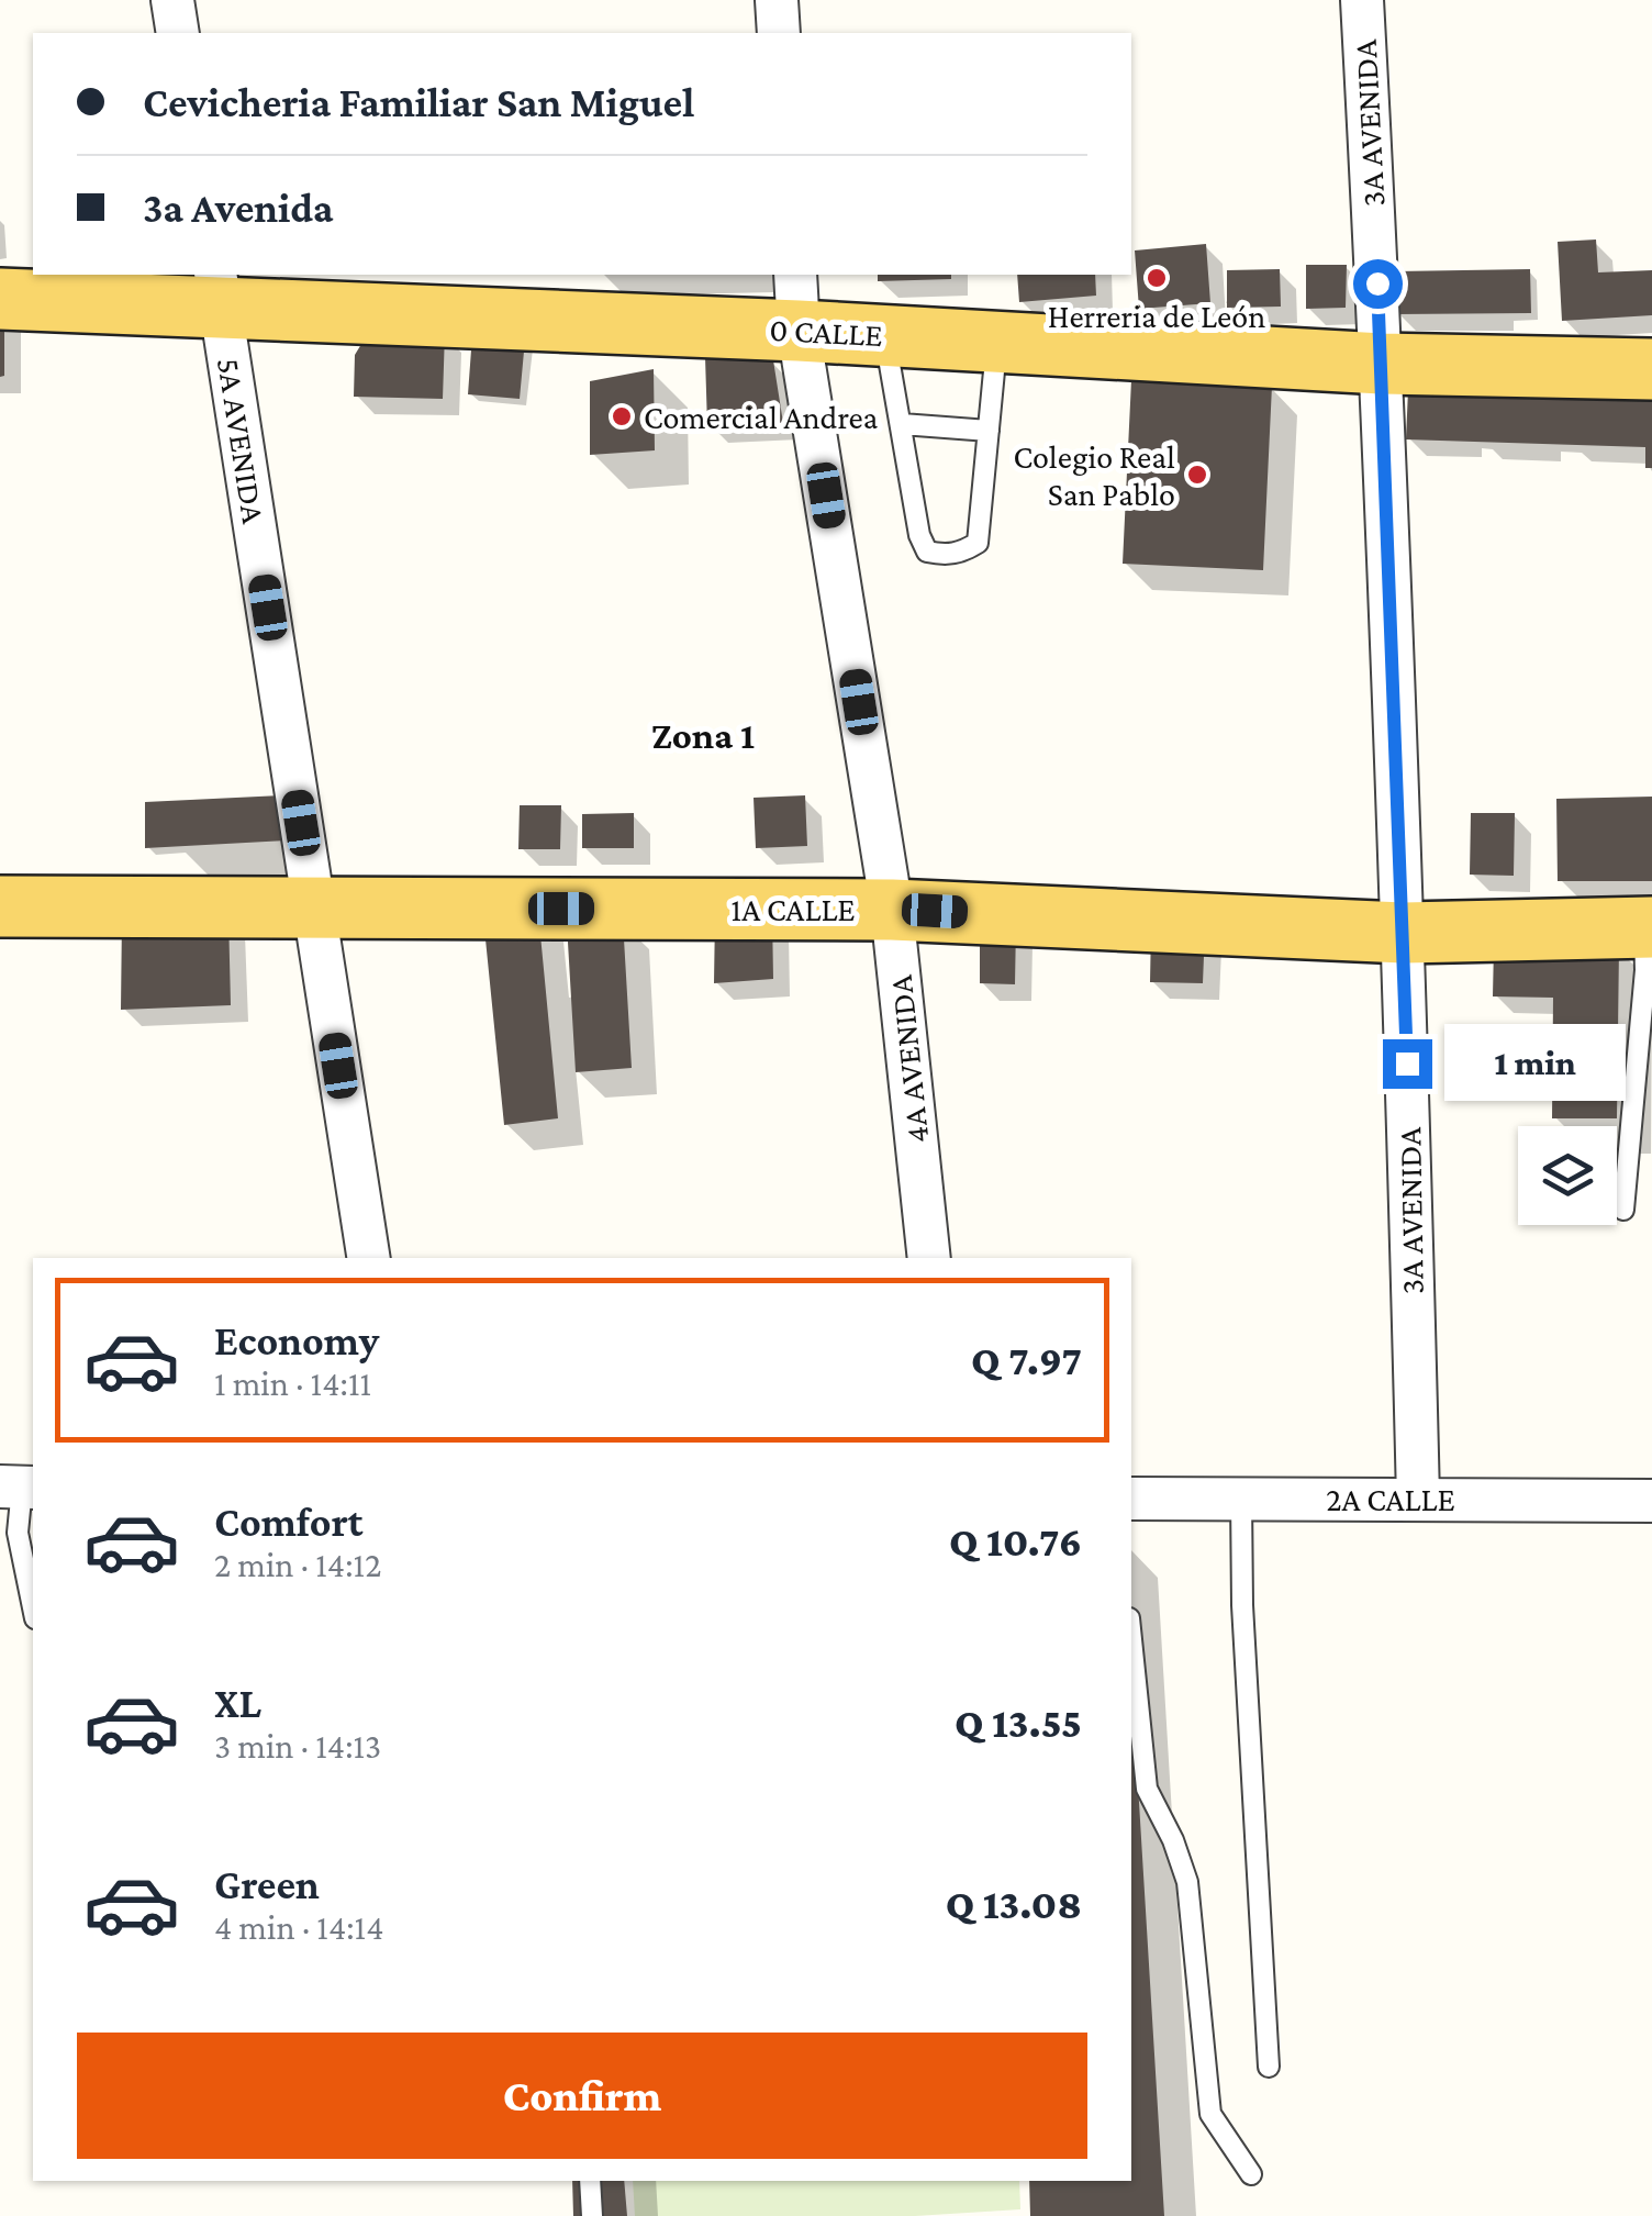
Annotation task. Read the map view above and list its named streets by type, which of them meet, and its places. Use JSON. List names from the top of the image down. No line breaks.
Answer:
{"streets":{"main road":["0 CALLE","1A CALLE"],"street":["3A AVENIDA","5A AVENIDA","4A AVENIDA","2A CALLE"]},"crossings":[["3A AVENIDA","0 CALLE"],["3A AVENIDA","1A CALLE"],["3A AVENIDA","2A CALLE"],["0 CALLE","5A AVENIDA"],["0 CALLE","4A AVENIDA"],["5A AVENIDA","1A CALLE"],["1A CALLE","4A AVENIDA"]],"districts":["Zona 1"],"places":["Herreria de León","Comercial Andrea","Colegio Real San Pablo"],"page":{"banner":["Cevicheria Familiar San Miguel","3a Avenida"],"bubble":"1 min","list":[{"name":"Economy","note":"1 min · 14:11","value":"Q 7.97"},{"name":"Comfort","note":"2 min · 14:12","value":"Q 10.76"},{"name":"XL","note":"3 min · 14:13","value":"Q 13.55"},{"name":"Green","note":"4 min · 14:14","value":"Q 13.08"}],"buttons":"Confirm"}}
